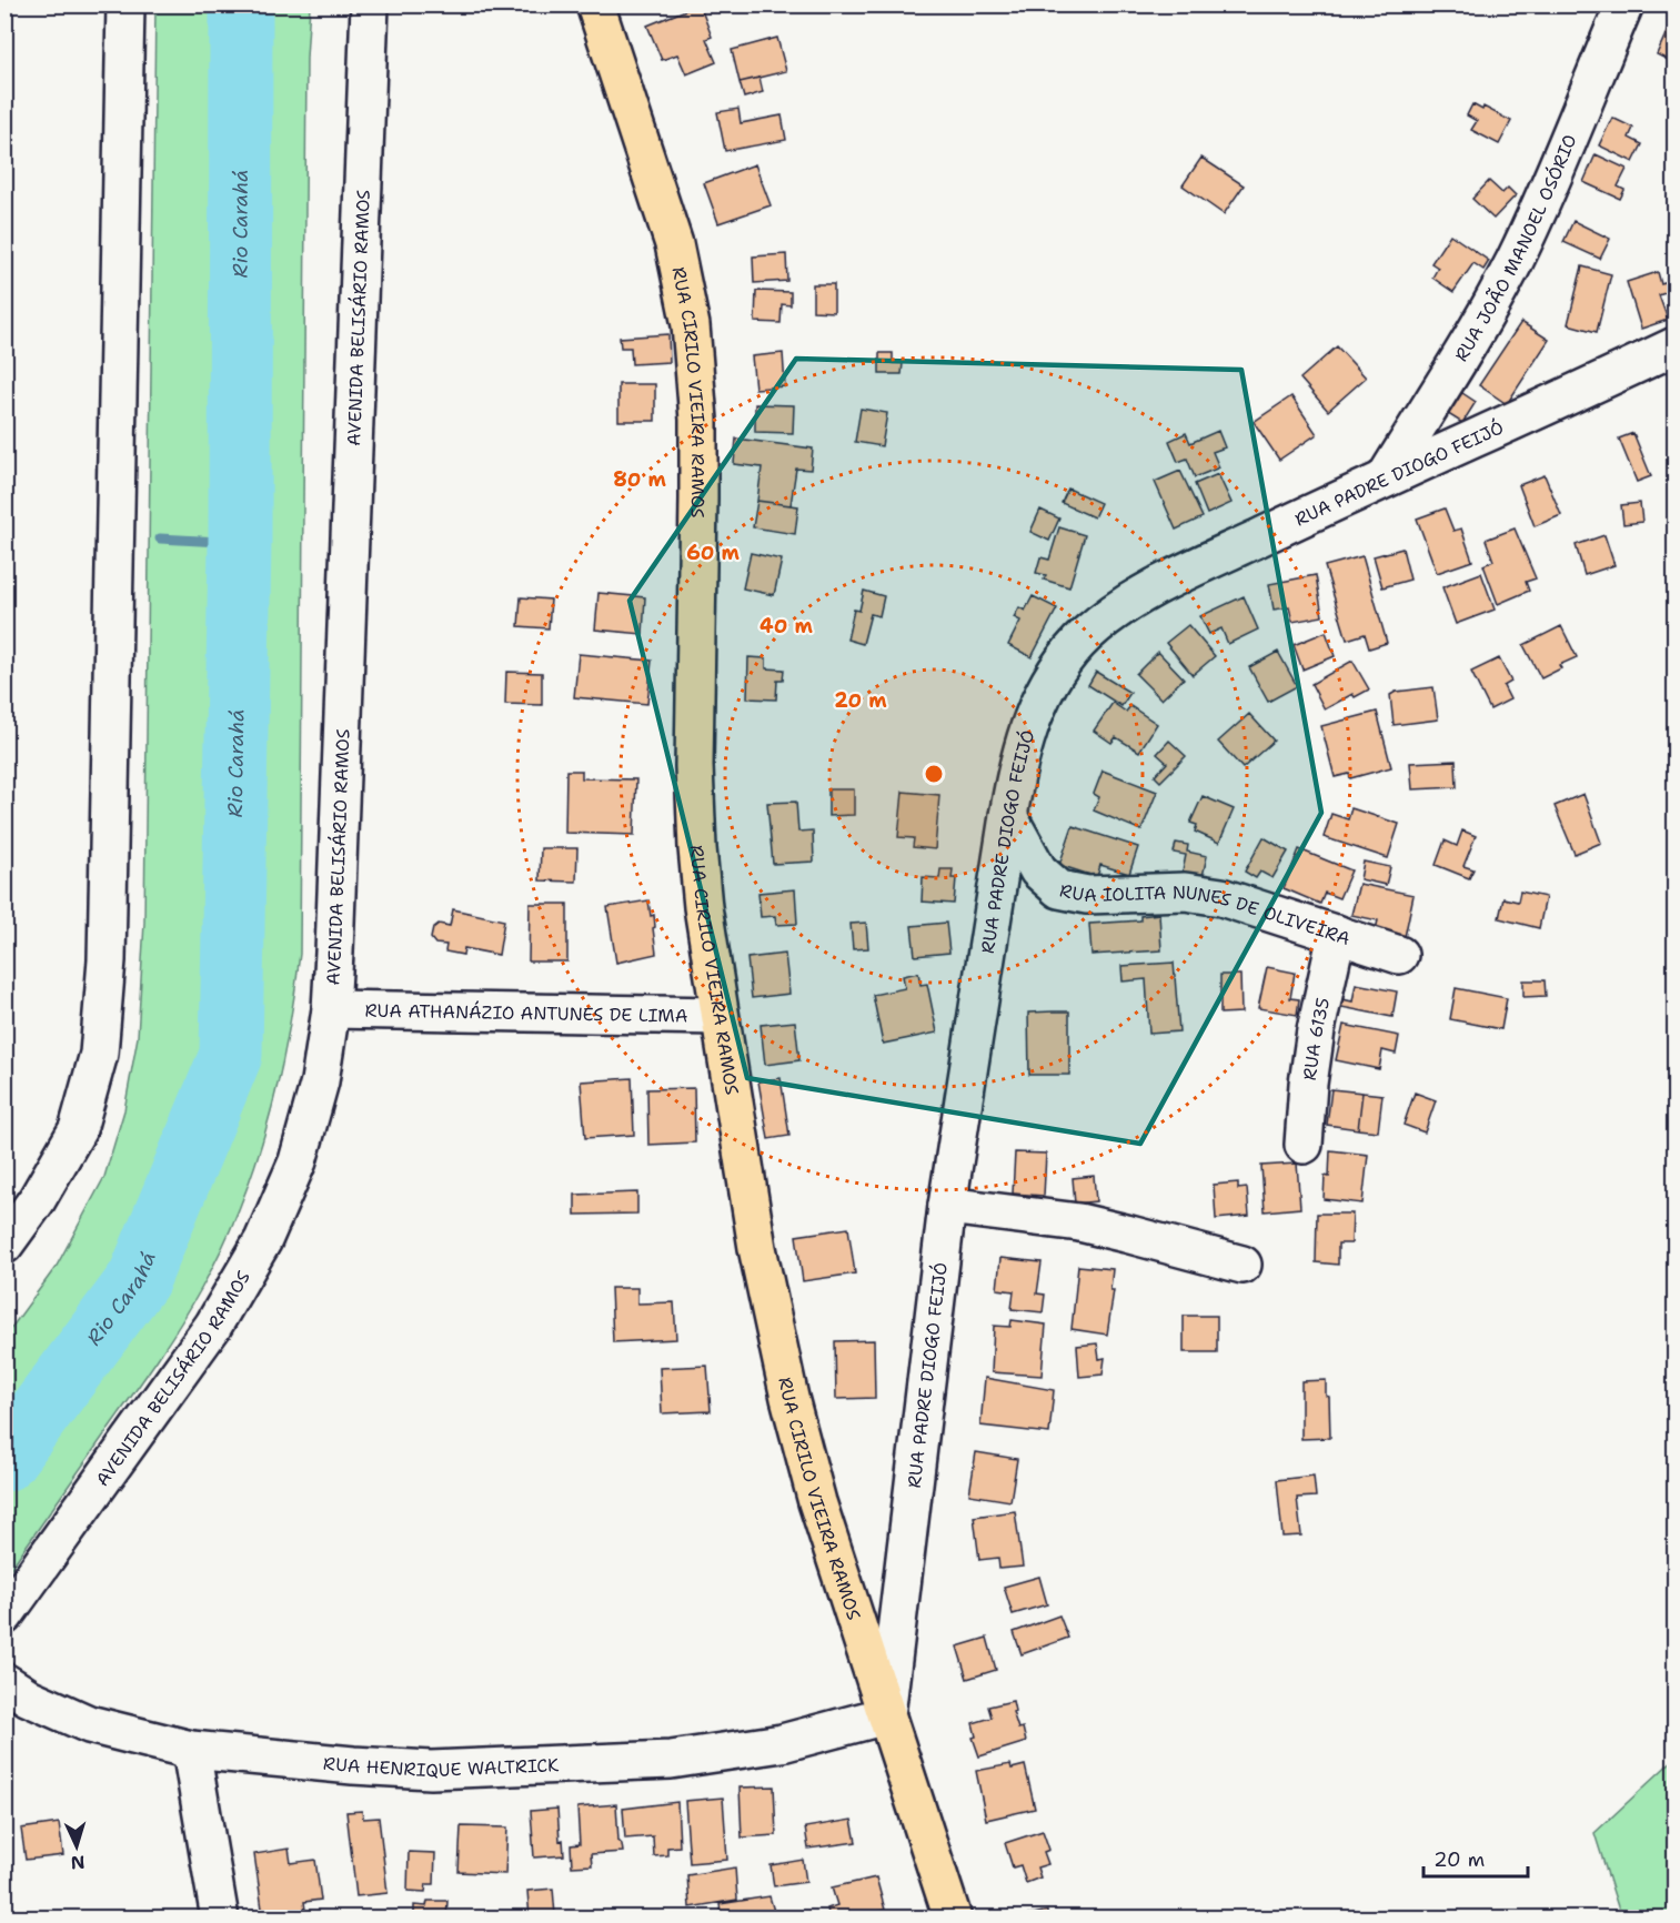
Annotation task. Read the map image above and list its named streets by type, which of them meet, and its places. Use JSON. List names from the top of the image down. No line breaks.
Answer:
{"streets":{"main road":["RUA CIRILO VIEIRA RAMOS"],"street":["RUA JOÃO MANOEL OSÓRIO","AVENIDA BELISÁRIO RAMOS","RUA PADRE DIOGO FEIJÓ","RUA IOLITA NUNES DE OLIVEIRA","RUA ATHANÁZIO ANTUNES DE LIMA","RUA 6135","RUA HENRIQUE WALTRICK"]},"crossings":[["RUA JOÃO MANOEL OSÓRIO","RUA PADRE DIOGO FEIJÓ"],["AVENIDA BELISÁRIO RAMOS","RUA ATHANÁZIO ANTUNES DE LIMA"],["RUA CIRILO VIEIRA RAMOS","RUA PADRE DIOGO FEIJÓ"],["RUA CIRILO VIEIRA RAMOS","RUA ATHANÁZIO ANTUNES DE LIMA"],["RUA CIRILO VIEIRA RAMOS","RUA HENRIQUE WALTRICK"],["RUA PADRE DIOGO FEIJÓ","RUA IOLITA NUNES DE OLIVEIRA"],["RUA PADRE DIOGO FEIJÓ","RUA HENRIQUE WALTRICK"],["RUA IOLITA NUNES DE OLIVEIRA","RUA 6135"]],"water":["Rio Carahá"],"scale_bar":"20 m","north":"bottom","rings":["80 m","60 m","40 m","20 m"]}
